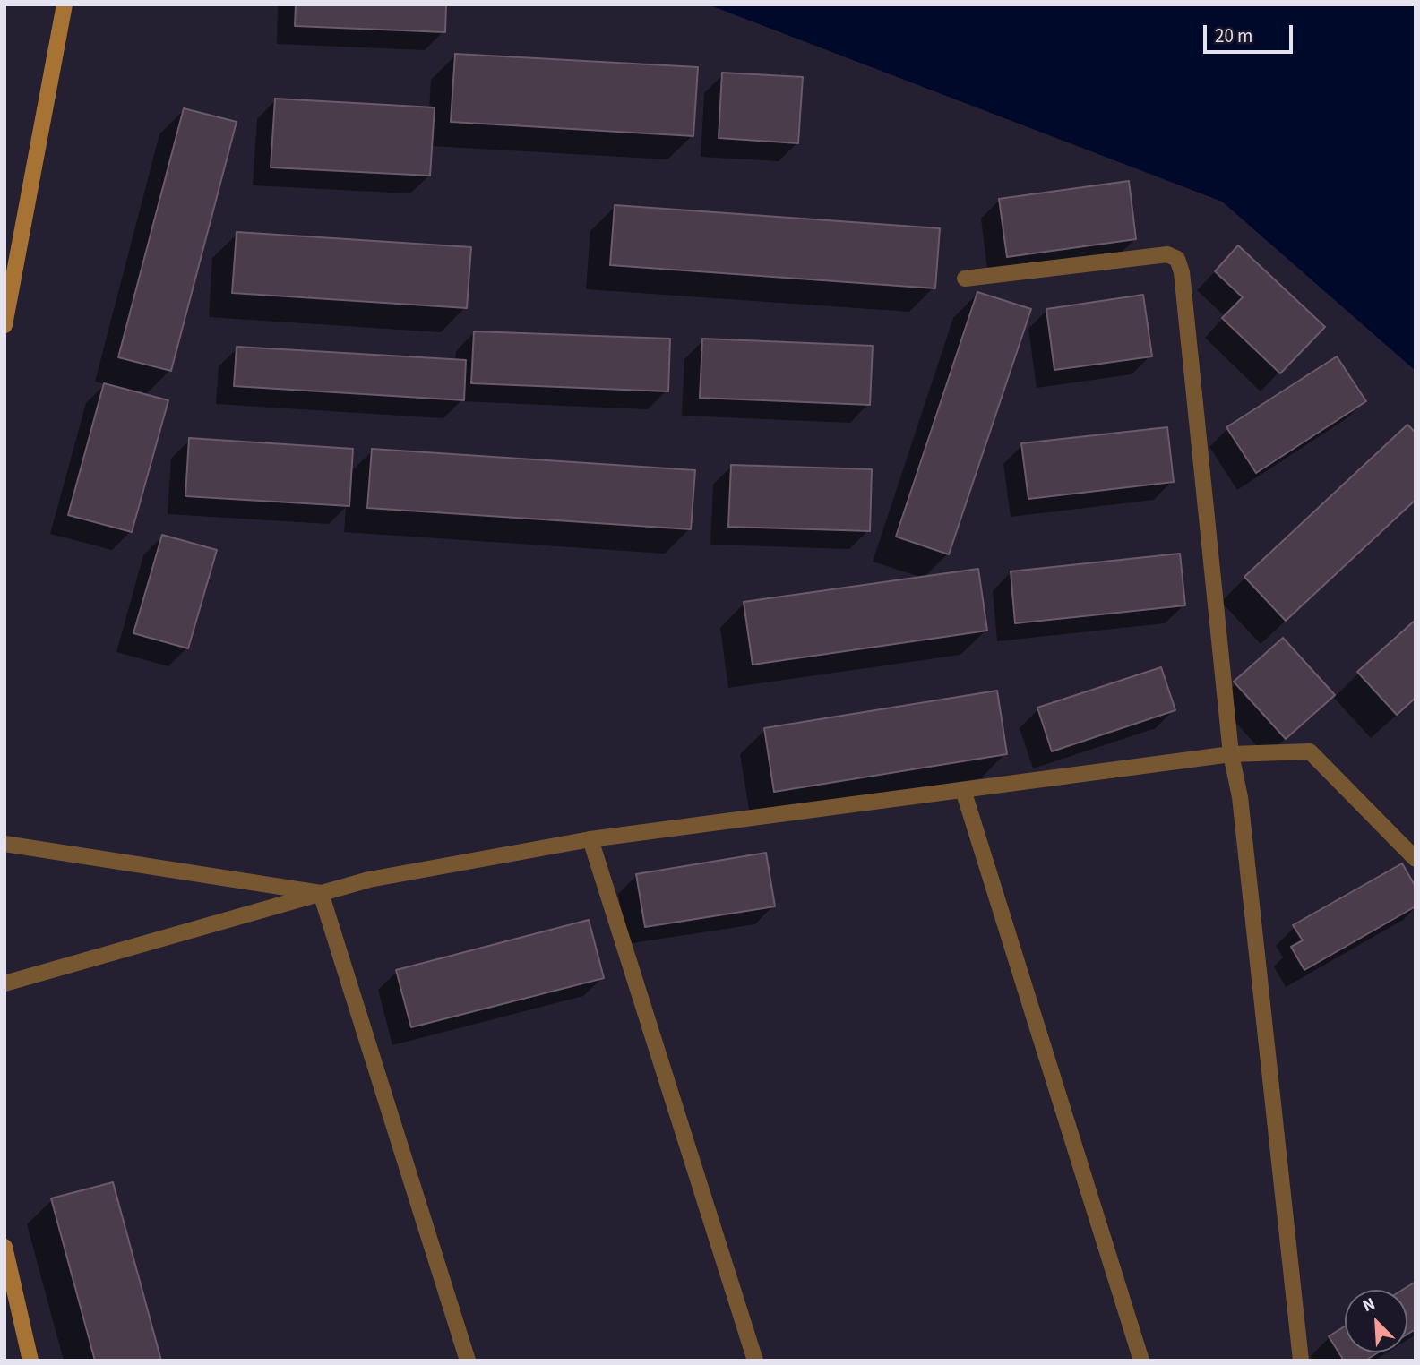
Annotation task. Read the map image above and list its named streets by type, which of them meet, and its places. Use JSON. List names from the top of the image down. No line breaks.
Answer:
{"scale_bar":"20 m","north":"top left"}
